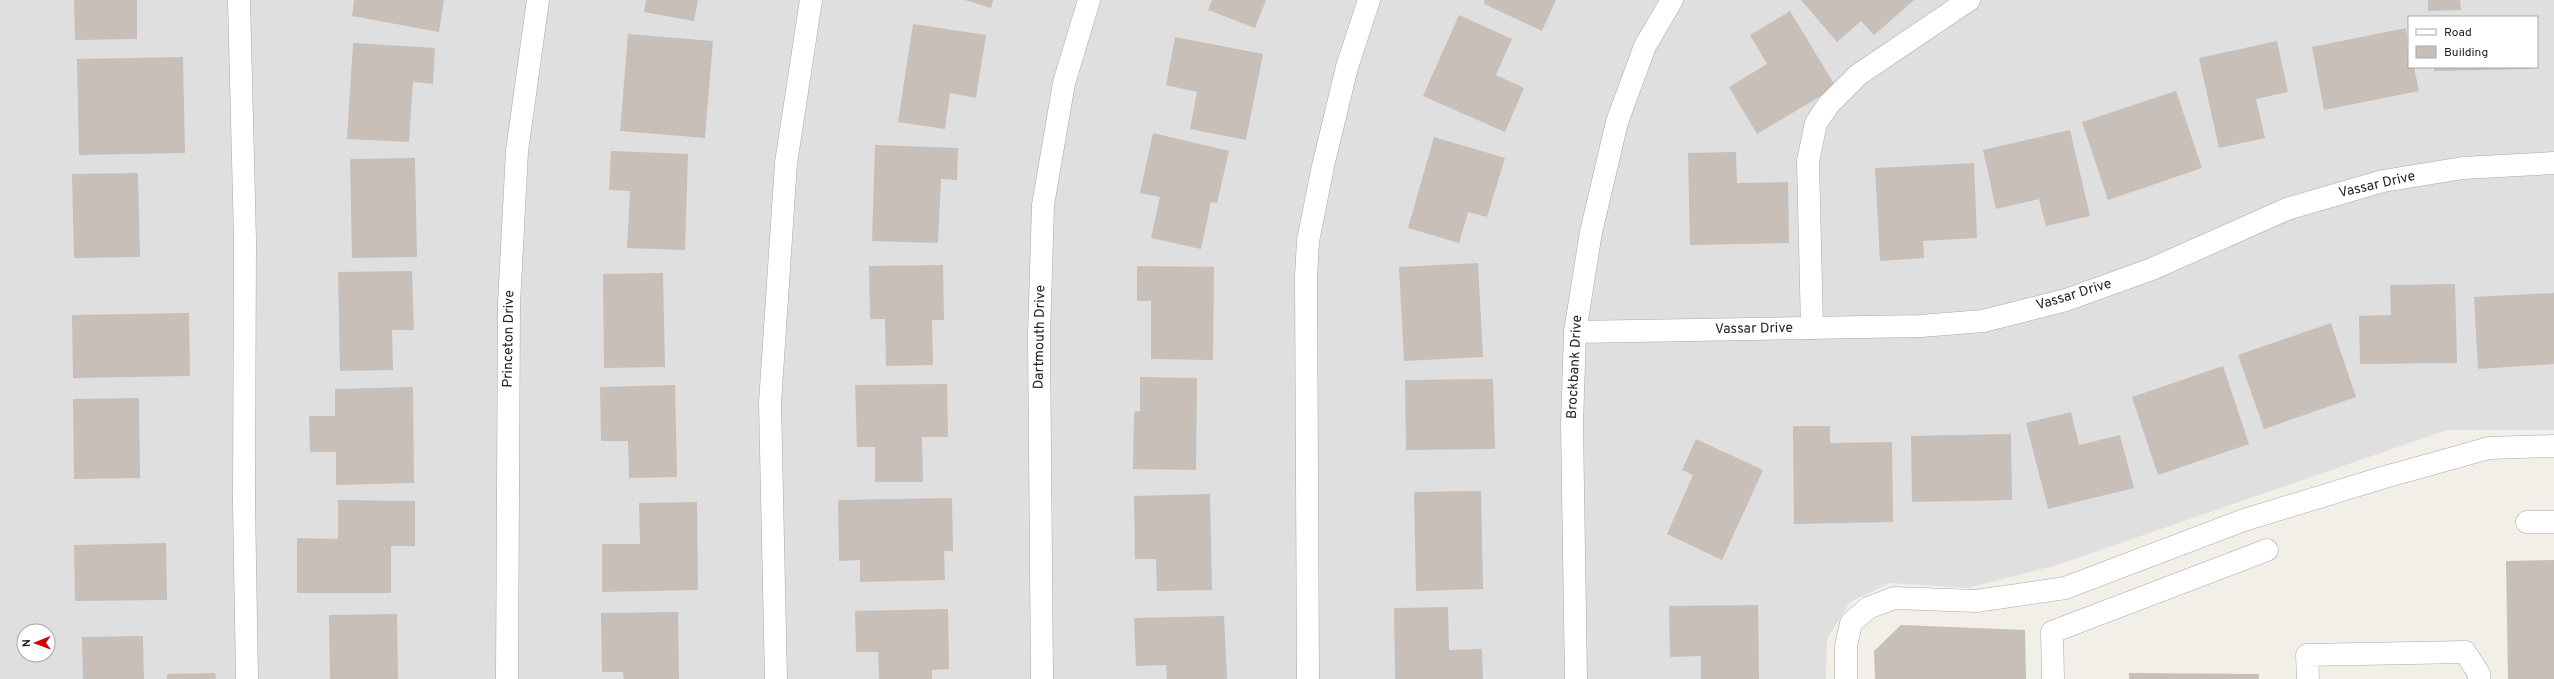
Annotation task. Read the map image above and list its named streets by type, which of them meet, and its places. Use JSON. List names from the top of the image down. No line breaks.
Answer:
{"streets":{"street":["Vassar Drive","Dartmouth Drive","Princeton Drive","Brockbank Drive"]},"crossings":[["Vassar Drive","Brockbank Drive"]],"legend":["Road","Building"],"north":"left"}
